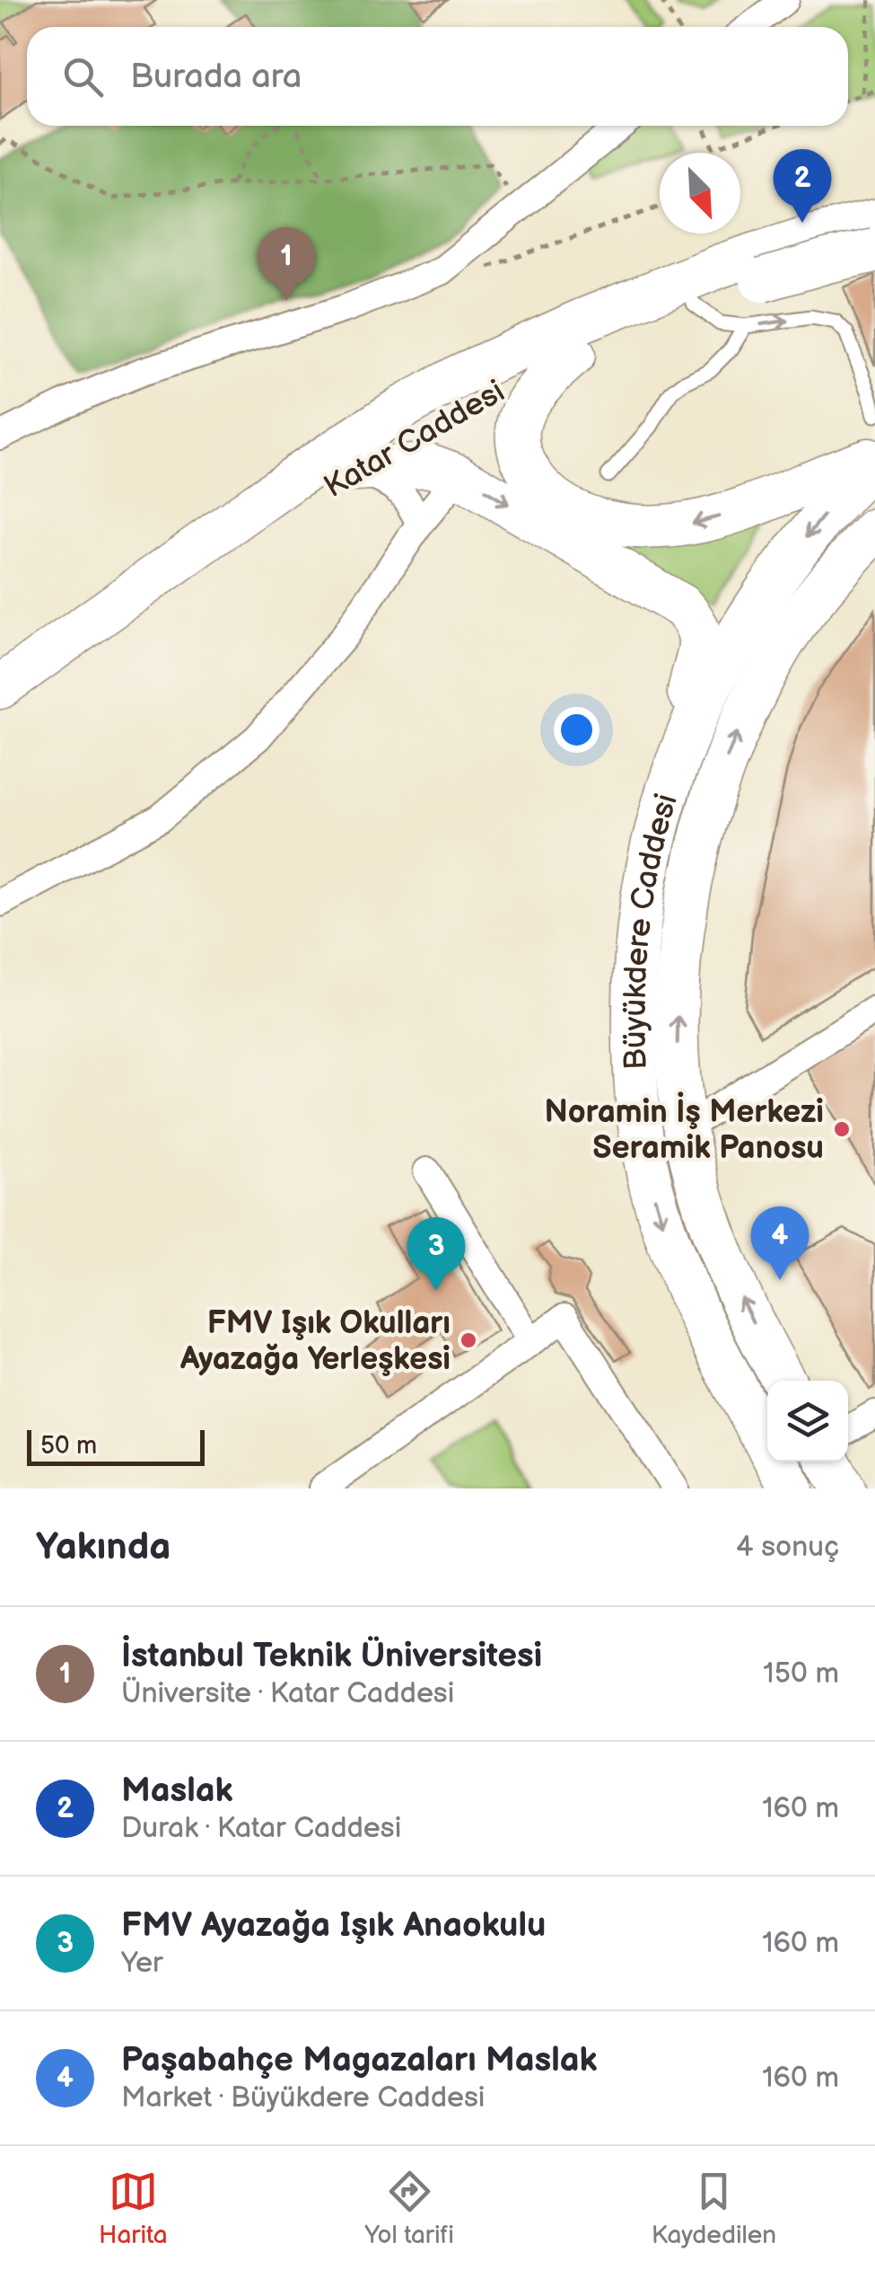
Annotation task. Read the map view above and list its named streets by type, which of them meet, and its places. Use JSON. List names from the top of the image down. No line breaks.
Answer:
{"streets":{"main road":["Katar Caddesi","Büyükdere Caddesi"]},"places":["Noramin İş Merkezi Seramik Panosu","FMV Işık Okulları Ayazağa Yerleşkesi"],"scale_bar":"50 m","north":"bottom right","page":{"search":"Burada ara","pins":["2","1","4","3"],"scale":"50 m","heading":["Yakında","4 sonuç"],"list":[{"mark":"1","name":"İstanbul Teknik Üniversitesi","note":"Üniversite · Katar Caddesi","value":"150 m"},{"mark":"2","name":"Maslak","note":"Durak · Katar Caddesi","value":"160 m"},{"mark":"3","name":"FMV Ayazağa Işık Anaokulu","note":"Yer","value":"160 m"},{"mark":"4","name":"Paşabahçe Magazaları Maslak","note":"Market · Büyükdere Caddesi","value":"160 m"}],"nav":["Harita","Yol tarifi","Kaydedilen"]}}
